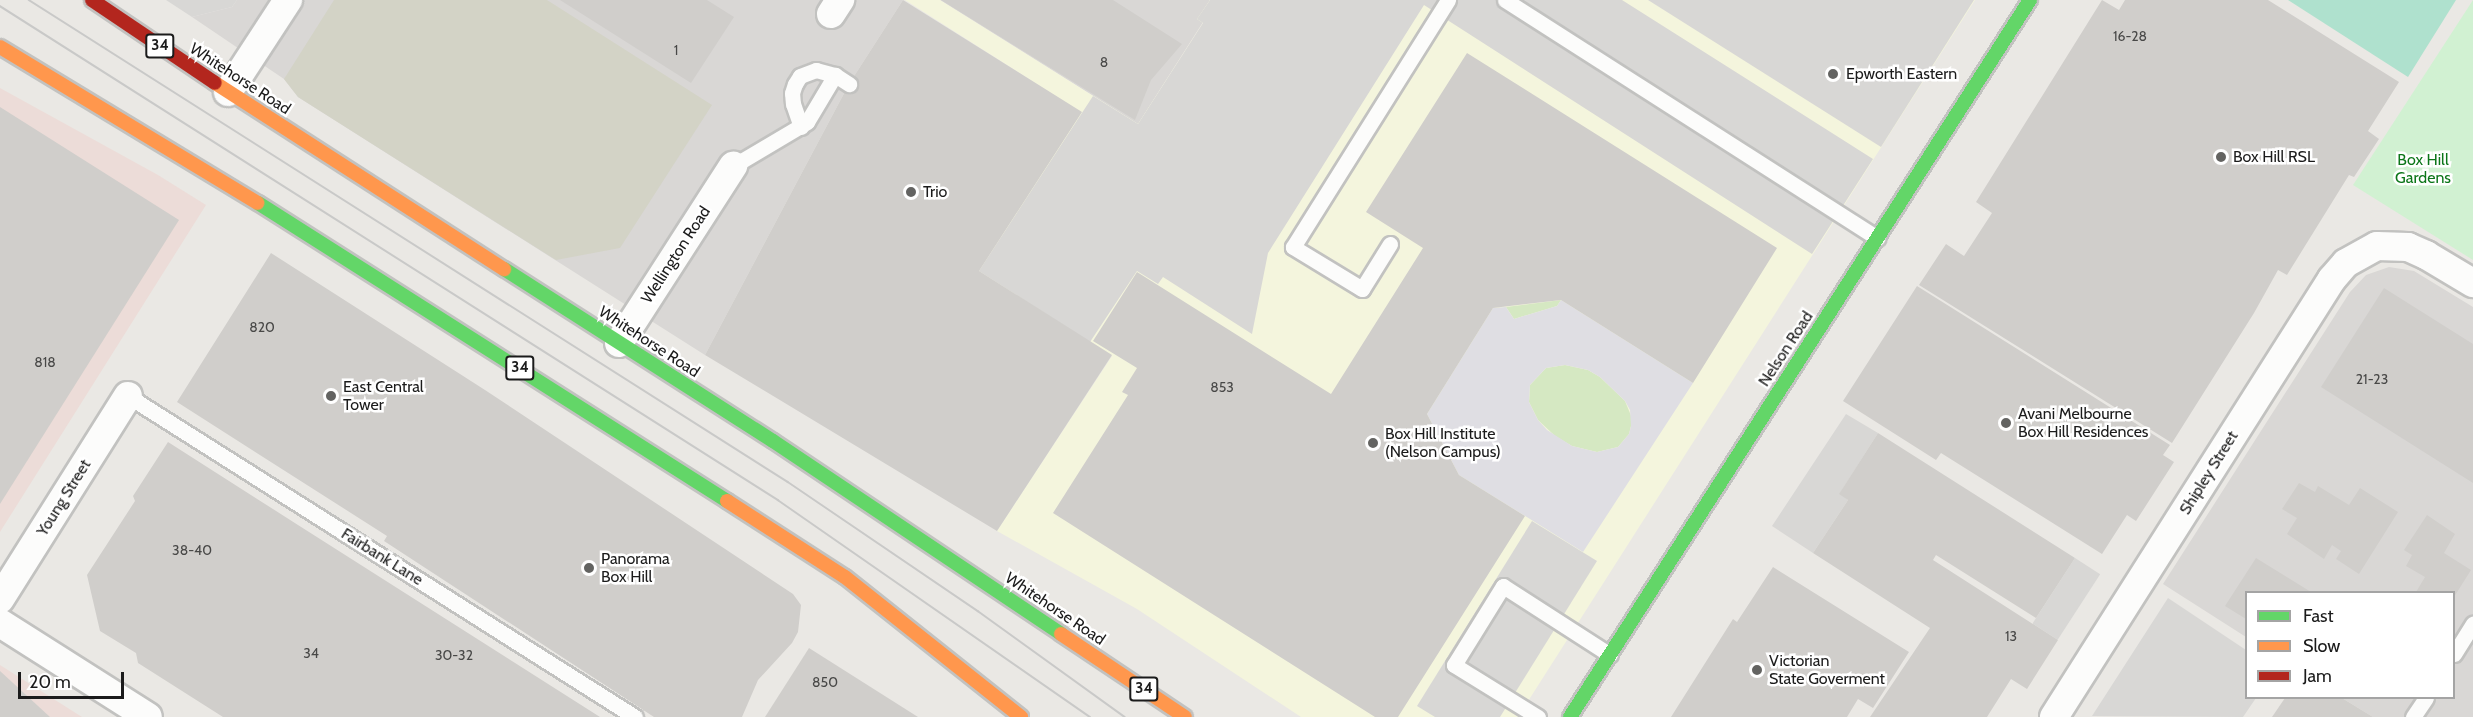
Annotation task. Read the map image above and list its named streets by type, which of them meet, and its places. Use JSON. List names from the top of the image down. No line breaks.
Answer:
{"streets":{"main road":["34","Whitehorse Road","Nelson Road"],"street":["Wellington Road","Shipley Street","Young Street"],"lane":["Fairbank Lane"]},"crossings":[["Whitehorse Road","Wellington Road"],["Young Street","Fairbank Lane"]],"parks":["Box Hill Gardens"],"places":["Epworth Eastern","Box Hill RSL","Trio","East Central Tower","Avani Melbourne Box Hill Residences","Box Hill Institute (Nelson Campus)","Panorama Box Hill","Victorian State Goverment"],"house_numbers":["16-28","1","8","820","818","21-23","853","38-40","13","34","30-32","850"],"legend":["Fast","Slow","Jam"],"scale_bar":"20 m"}
